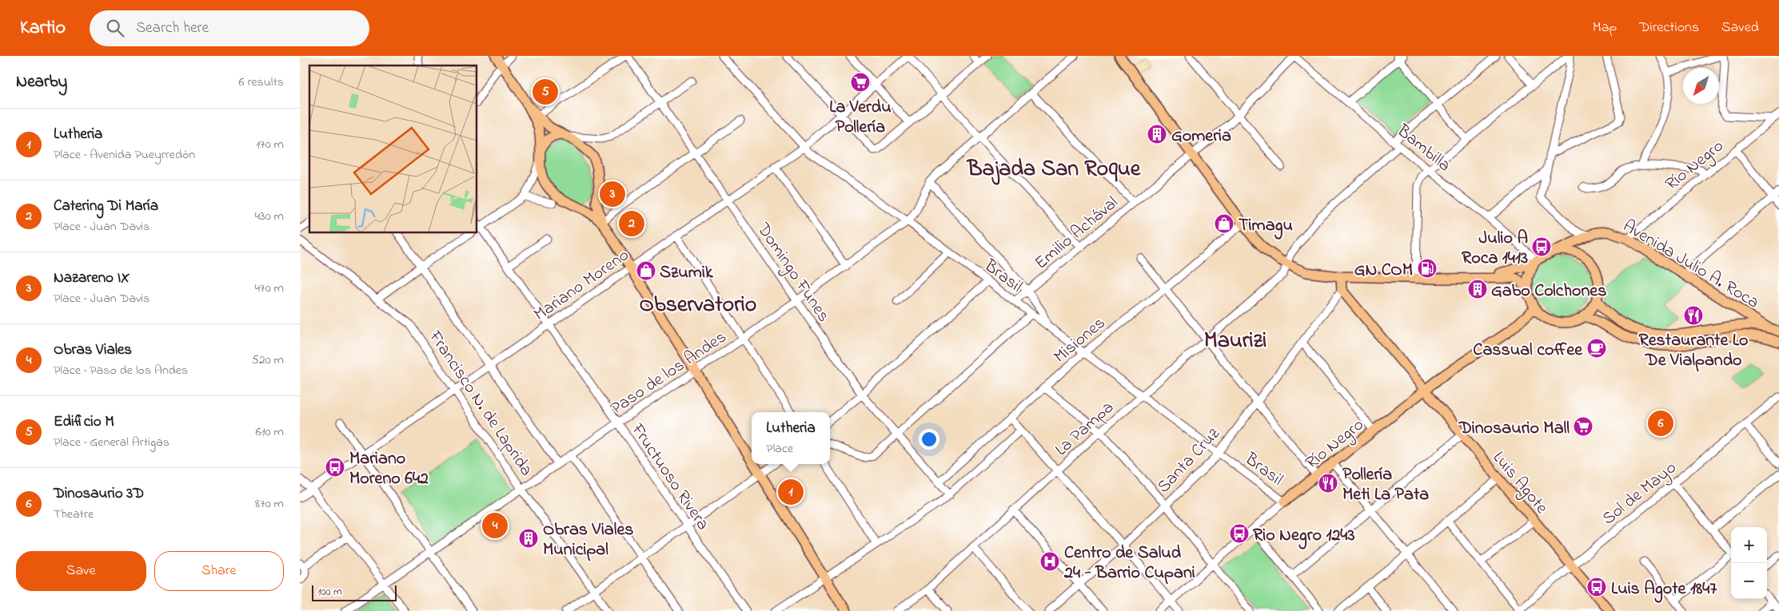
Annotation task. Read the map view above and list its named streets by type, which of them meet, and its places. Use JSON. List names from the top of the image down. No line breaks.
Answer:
{"streets":{"main road":["Río Negro","Avenida Julio A. Roca","Luis Agote"],"street":["Bambilla","Emilio Achával","Domingo Funes","Brasil","Mariano Moreno","Misiones","Paso de los Andes","Francisco N. de Laprida","La Pampa","Santa Cruz","Fructuoso Rivera","Sol de Mayo"]},"crossings":[["Bambilla","Río Negro"],["Bambilla","Emilio Achával"],["Bambilla","Avenida Julio A. Roca"],["Río Negro","Avenida Julio A. Roca"],["Río Negro","Brasil"],["Río Negro","Luis Agote"],["Emilio Achával","Avenida Julio A. Roca"],["Emilio Achával","Brasil"],["Avenida Julio A. Roca","Misiones"],["Avenida Julio A. Roca","La Pampa"],["Domingo Funes","Mariano Moreno"],["Domingo Funes","Misiones"],["Domingo Funes","Paso de los Andes"],["Brasil","Mariano Moreno"],["Brasil","Misiones"],["Brasil","Paso de los Andes"],["Brasil","La Pampa"],["Brasil","Santa Cruz"],["Mariano Moreno","Francisco N. de Laprida"],["Mariano Moreno","Fructuoso Rivera"],["Paso de los Andes","Francisco N. de Laprida"],["Paso de los Andes","Fructuoso Rivera"],["Santa Cruz","Luis Agote"],["Luis Agote","Sol de Mayo"]],"districts":["Bajada San Roque","Observatorio","Maurizi"],"places":{"supermarket":["La Verdu Pollería","Dinosaurio Mall"],"building":["Gomeria","Gabo Colchones","Obras Viales Municipal"],"shop":["Timagu","Szumik"],"bus stop":["Julio A Roca 1413","Mariano Moreno 642","Rio Negro 1243","Luis Agote 1847"],"fuel station":["GN COM"],"restaurant":["Restaurante Lo De Vialpando","Pollería Meti La Pata"],"cafe":["Cassual coffee"],"hospital":["Centro de Salud 24 - Barrio Cupani"]},"scale_bar":"100 m","north":"bottom left","page":{"header":"Kartio","search":"Search here","nav":["Map","Directions","Saved"],"heading":["Nearby","6 results"],"pins":["5","3","2","6","1","4"],"list":[{"mark":"1","name":"Lutheria","note":"Place · Avenida Pueyrredón","value":"170 m"},{"mark":"2","name":"Catering Di María","note":"Place · Juan Davis","value":"430 m"},{"mark":"3","name":"Nazareno IX","note":"Place · Juan Davis","value":"470 m"},{"mark":"4","name":"Obras Viales","note":"Place · Paso de los Andes","value":"520 m"},{"mark":"5","name":"Edificio M","note":"Place · General Artigas","value":"610 m"},{"mark":"6","name":"Dinosaurio 3D","note":"Theatre","value":"870 m"}],"popup":["Lutheria","Place"],"map_buttons":["+","−"],"buttons":["Save","Share"],"scale":"100 m"}}
